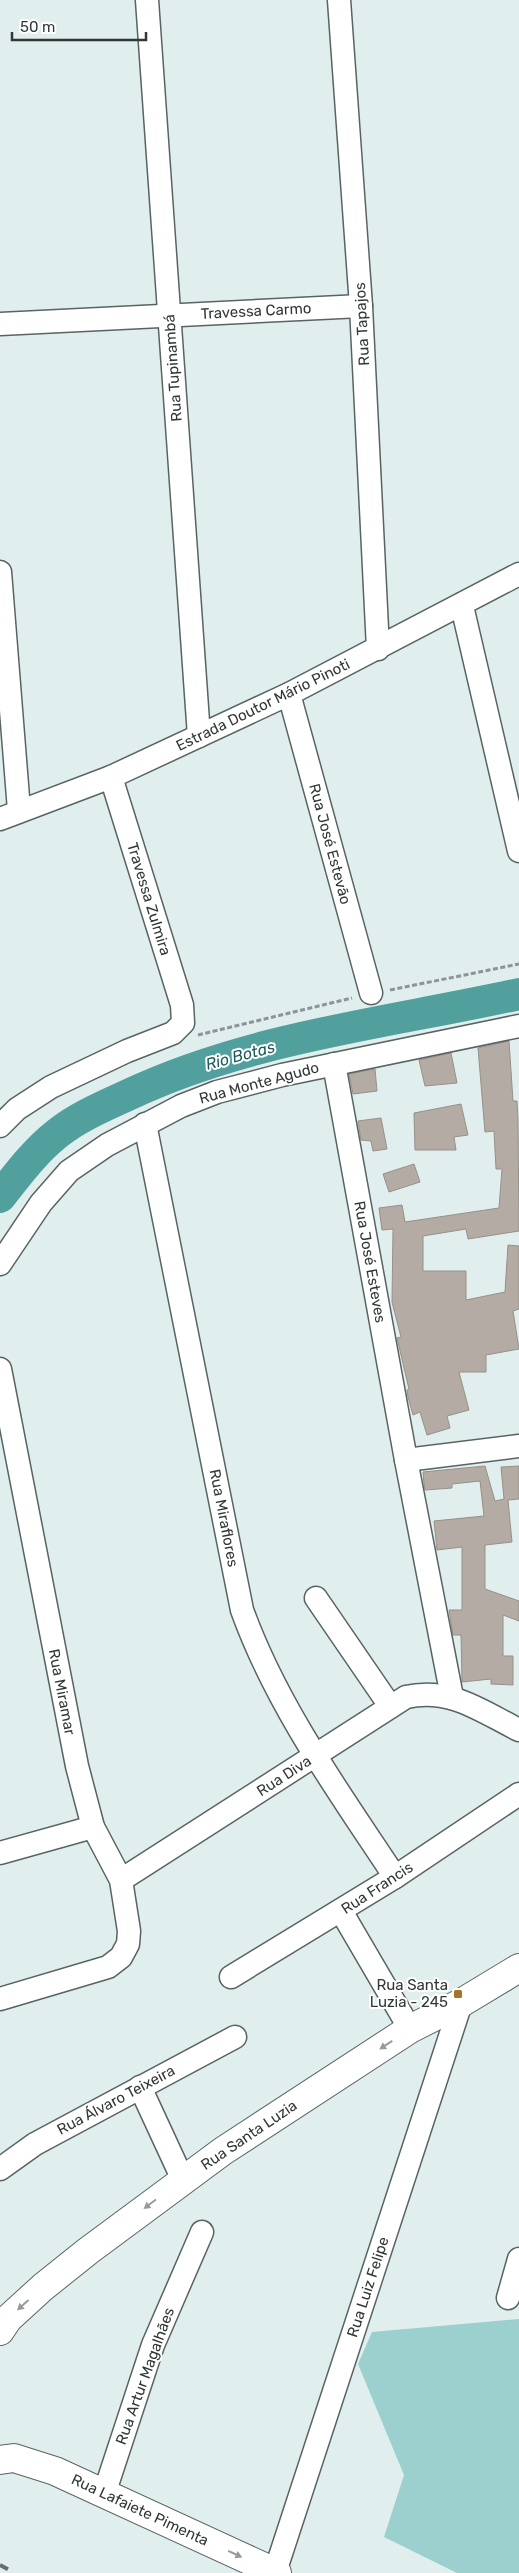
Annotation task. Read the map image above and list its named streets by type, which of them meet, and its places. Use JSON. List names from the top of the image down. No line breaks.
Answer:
{"streets":{"main road":["Rua Santa Luzia","Rua Lafaiete Pimenta"],"street":["Travessa Carmo","Rua Tapajos","Rua Tupinambá","Estrada Doutor Mário Pinoti","Rua José Estevão","Travessa Zulmira","Rua Monte Agudo","Rua José Esteves","Rua Miraflores","Rua Miramar","Rua Diva","Rua Francis","Rua Álvaro Teixeira","Rua Luiz Felipe","Rua Artur Magalhães"]},"crossings":[["Travessa Carmo","Rua Tapajos"],["Travessa Carmo","Rua Tupinambá"],["Rua Tapajos","Estrada Doutor Mário Pinoti"],["Rua Tupinambá","Estrada Doutor Mário Pinoti"],["Estrada Doutor Mário Pinoti","Rua José Estevão"],["Estrada Doutor Mário Pinoti","Travessa Zulmira"],["Rua Monte Agudo","Rua José Esteves"],["Rua Monte Agudo","Rua Miraflores"],["Rua José Esteves","Rua Diva"],["Rua Miraflores","Rua Diva"],["Rua Miraflores","Rua Francis"],["Rua Miramar","Rua Diva"],["Rua Santa Luzia","Rua Luiz Felipe"],["Rua Luiz Felipe","Rua Lafaiete Pimenta"],["Rua Artur Magalhães","Rua Lafaiete Pimenta"]],"one_way":["Rua Santa Luzia","Rua Lafaiete Pimenta"],"water":["Rio Botas"],"places":{"transit":["Rua Santa Luzia - 245"]},"scale_bar":"50 m"}
